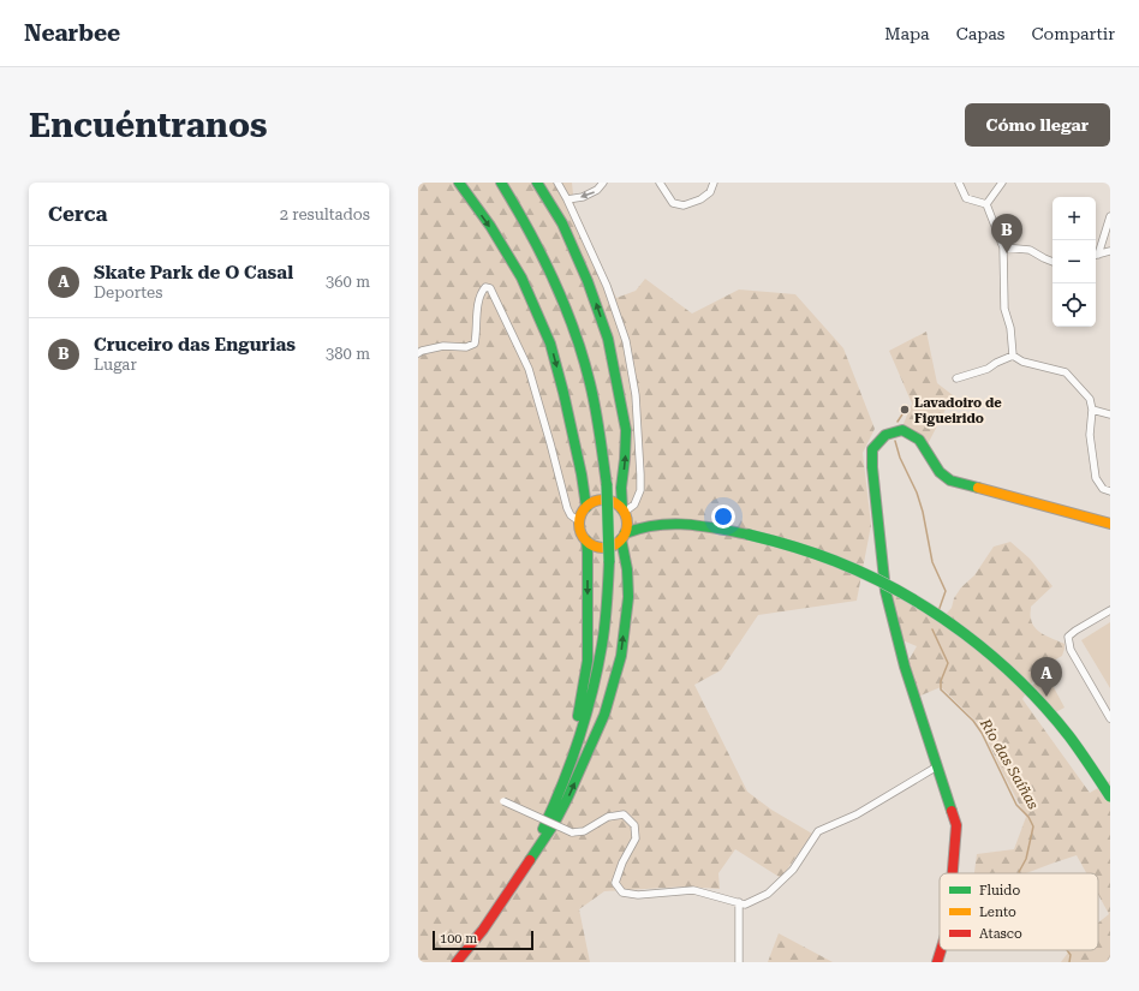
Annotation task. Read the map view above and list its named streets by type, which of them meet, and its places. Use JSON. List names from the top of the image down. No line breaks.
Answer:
{"water":["Río das Saíñas"],"places":["Lavadoiro de Figueirido"],"legend":["Fluido","Lento","Atasco"],"scale_bar":"100 m","page":{"header":"Nearbee","nav":["Mapa","Capas","Compartir"],"buttons":"Cómo llegar","title":"Encuéntranos","heading":["Cerca","2 resultados"],"map_buttons":["+","−"],"pins":["B","A"],"list":[{"mark":"A","name":"Skate Park de O Casal","note":"Deportes","value":"360 m"},{"mark":"B","name":"Cruceiro das Engurias","note":"Lugar","value":"380 m"}],"scale":"100 m"}}
